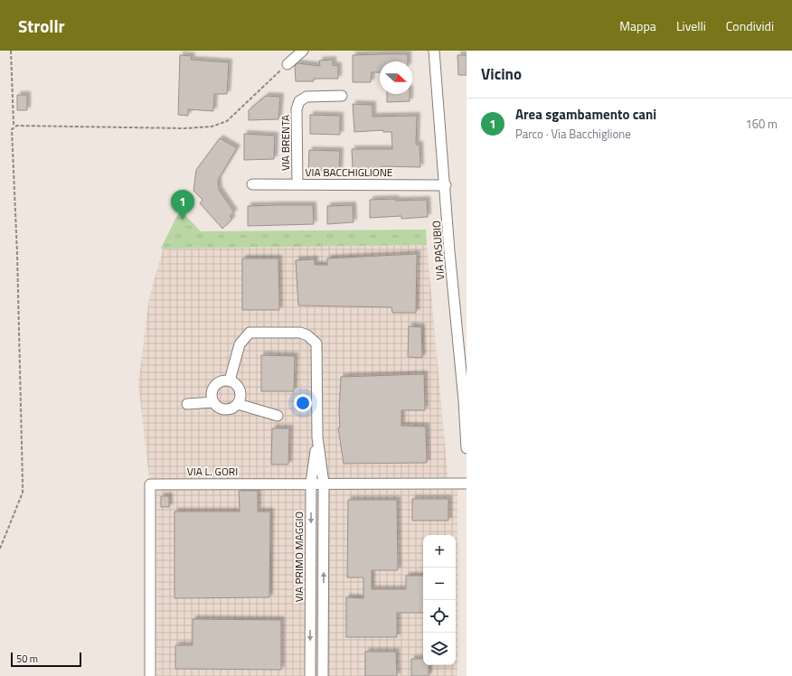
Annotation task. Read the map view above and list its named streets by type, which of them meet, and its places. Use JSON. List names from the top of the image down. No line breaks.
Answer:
{"streets":{"street":["VIA BRENTA","VIA BACCHIGLIONE","VIA PASUBIO","VIA L. GORI","VIA PRIMO MAGGIO"]},"crossings":[["VIA BRENTA","VIA BACCHIGLIONE"],["VIA BACCHIGLIONE","VIA PASUBIO"],["VIA L. GORI","VIA PRIMO MAGGIO"]],"scale_bar":"50 m","north":"right","page":{"header":"Strollr","nav":["Mappa","Livelli","Condividi"],"heading":"Vicino","list":[{"mark":"1","name":"Area sgambamento cani","note":"Parco · Via Bacchiglione","value":"160 m"}],"pins":"1","map_buttons":["+","−"],"scale":"50 m"}}
